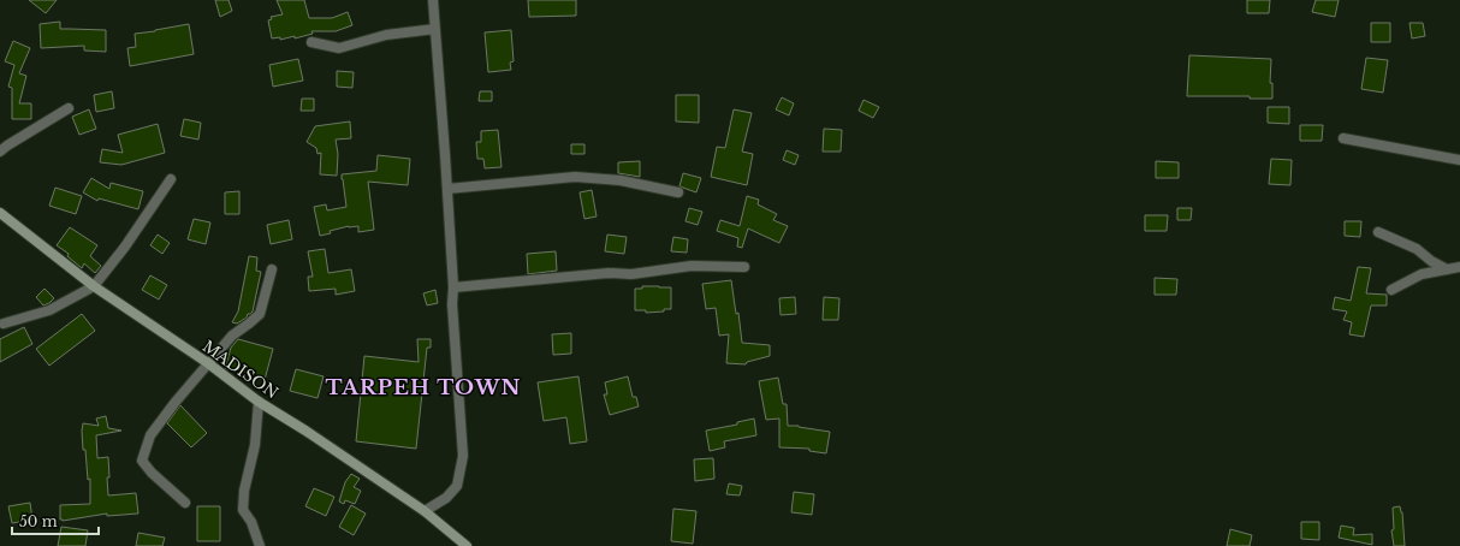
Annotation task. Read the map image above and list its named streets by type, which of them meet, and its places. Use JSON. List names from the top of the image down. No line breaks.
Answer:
{"streets":{"street":["MADISON"]},"districts":["TARPEH TOWN"],"scale_bar":"50 m"}
